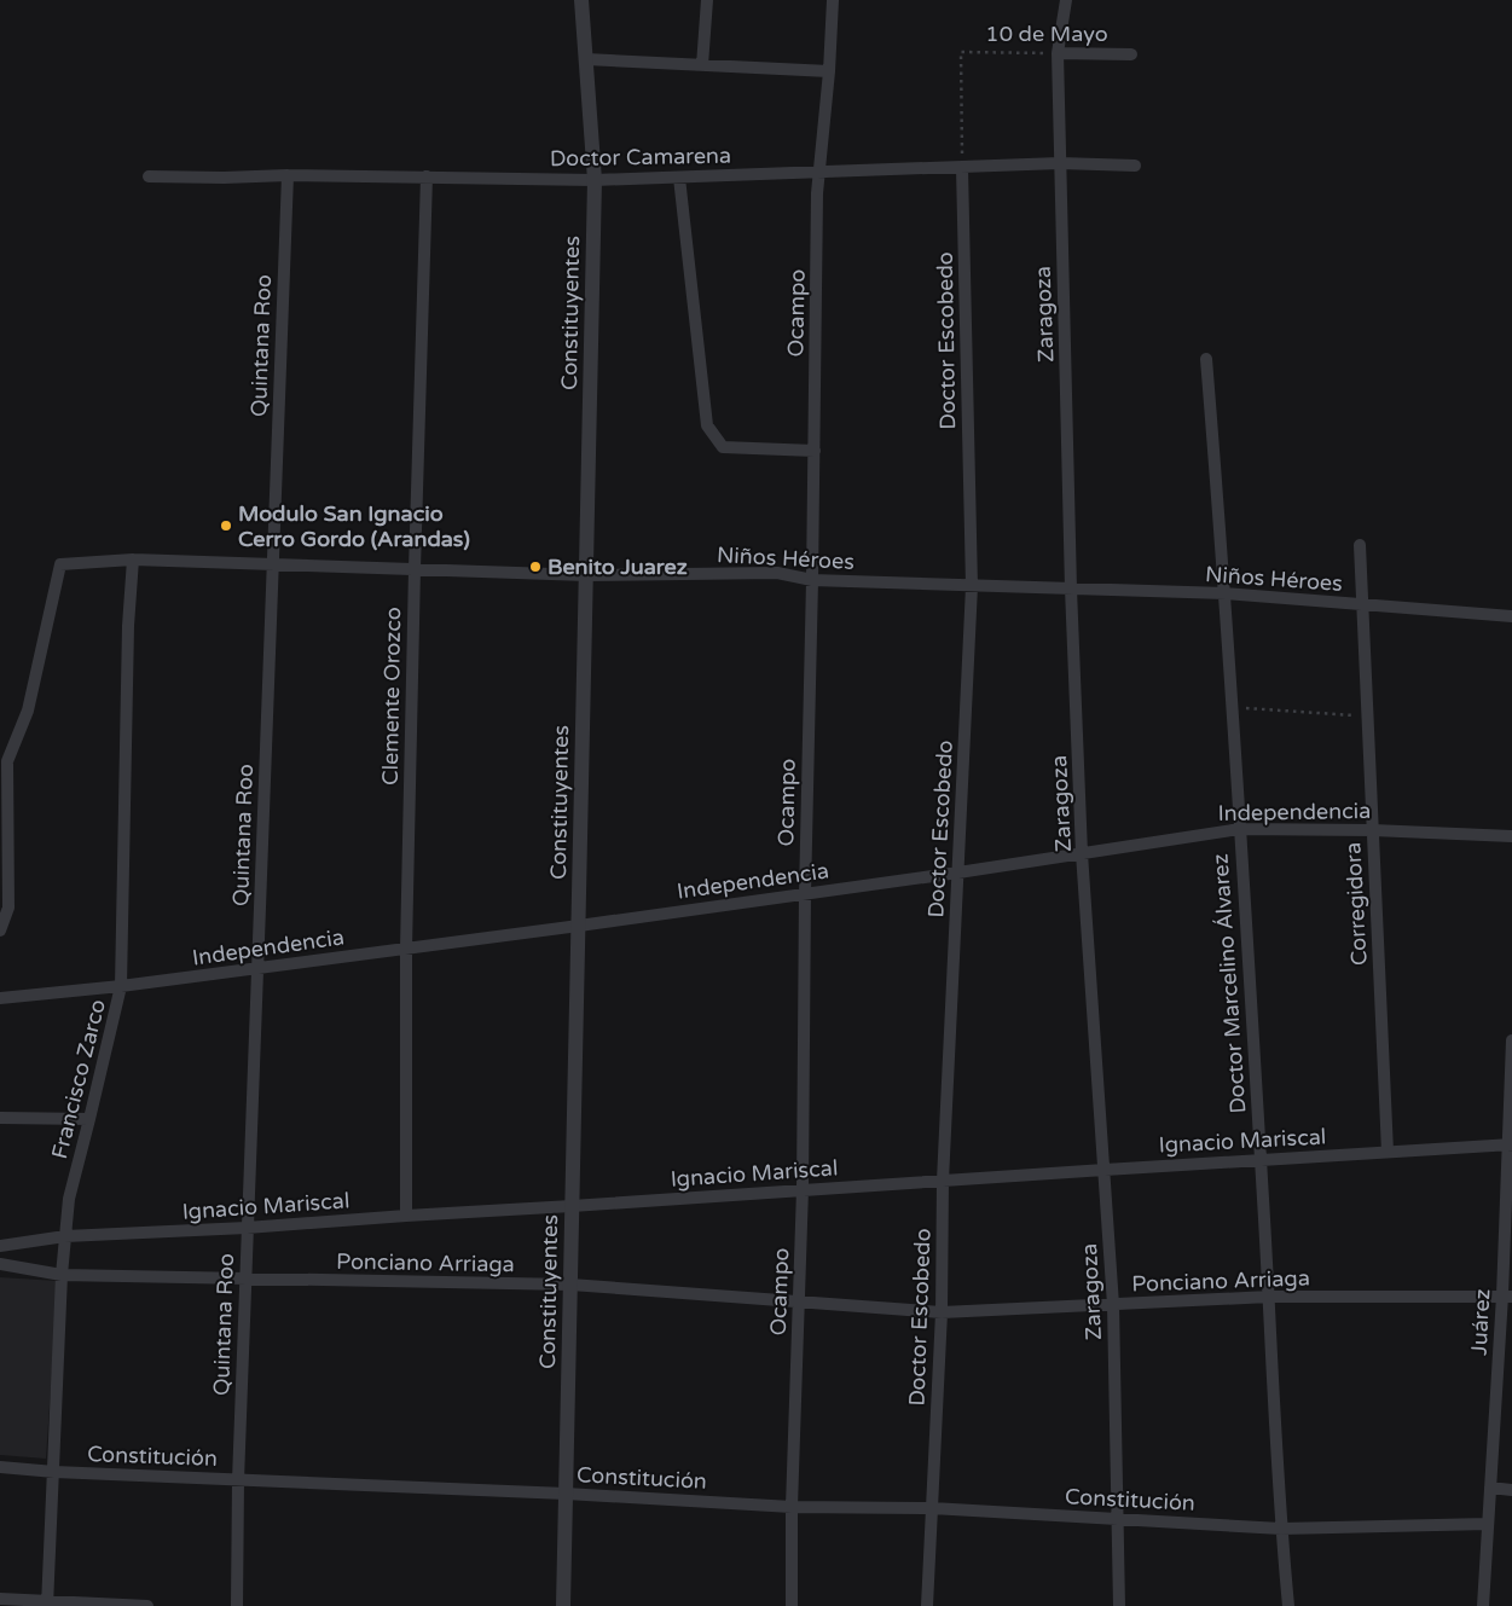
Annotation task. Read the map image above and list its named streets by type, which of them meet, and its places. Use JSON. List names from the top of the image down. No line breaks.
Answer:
{"streets":{"street":["10 de Mayo","Doctor Camarena","Constituyentes","Ocampo","Zaragoza","Doctor Escobedo","Quintana Roo","Niños Héroes","Clemente Orozco","Independencia","Corregidora","Doctor Marcelino Álvarez","Francisco Zarco","Ignacio Mariscal","Ponciano Arriaga","Juárez","Constitución"]},"crossings":[["10 de Mayo","Doctor Camarena"],["10 de Mayo","Zaragoza"],["10 de Mayo","Doctor Escobedo"],["Doctor Camarena","Constituyentes"],["Doctor Camarena","Ocampo"],["Doctor Camarena","Zaragoza"],["Doctor Camarena","Doctor Escobedo"],["Doctor Camarena","Quintana Roo"],["Doctor Camarena","Clemente Orozco"],["Constituyentes","Niños Héroes"],["Constituyentes","Independencia"],["Constituyentes","Ignacio Mariscal"],["Constituyentes","Ponciano Arriaga"],["Constituyentes","Constitución"],["Ocampo","Niños Héroes"],["Ocampo","Independencia"],["Ocampo","Ignacio Mariscal"],["Ocampo","Ponciano Arriaga"],["Ocampo","Constitución"],["Zaragoza","Niños Héroes"],["Zaragoza","Independencia"],["Zaragoza","Ignacio Mariscal"],["Zaragoza","Ponciano Arriaga"],["Zaragoza","Constitución"],["Doctor Escobedo","Niños Héroes"],["Doctor Escobedo","Independencia"],["Doctor Escobedo","Ignacio Mariscal"],["Doctor Escobedo","Ponciano Arriaga"],["Doctor Escobedo","Constitución"],["Quintana Roo","Niños Héroes"],["Quintana Roo","Independencia"],["Quintana Roo","Ignacio Mariscal"],["Quintana Roo","Ponciano Arriaga"],["Quintana Roo","Constitución"],["Niños Héroes","Clemente Orozco"],["Niños Héroes","Corregidora"],["Niños Héroes","Doctor Marcelino Álvarez"],["Niños Héroes","Francisco Zarco"],["Clemente Orozco","Independencia"],["Clemente Orozco","Ignacio Mariscal"],["Independencia","Corregidora"],["Independencia","Doctor Marcelino Álvarez"],["Independencia","Francisco Zarco"],["Corregidora","Ignacio Mariscal"],["Doctor Marcelino Álvarez","Ignacio Mariscal"],["Doctor Marcelino Álvarez","Ponciano Arriaga"],["Doctor Marcelino Álvarez","Constitución"],["Francisco Zarco","Ignacio Mariscal"],["Francisco Zarco","Ponciano Arriaga"],["Francisco Zarco","Constitución"],["Ignacio Mariscal","Juárez"],["Ponciano Arriaga","Juárez"],["Juárez","Constitución"]],"places":["Modulo San Ignacio Cerro Gordo (Arandas)","Benito Juarez"]}
